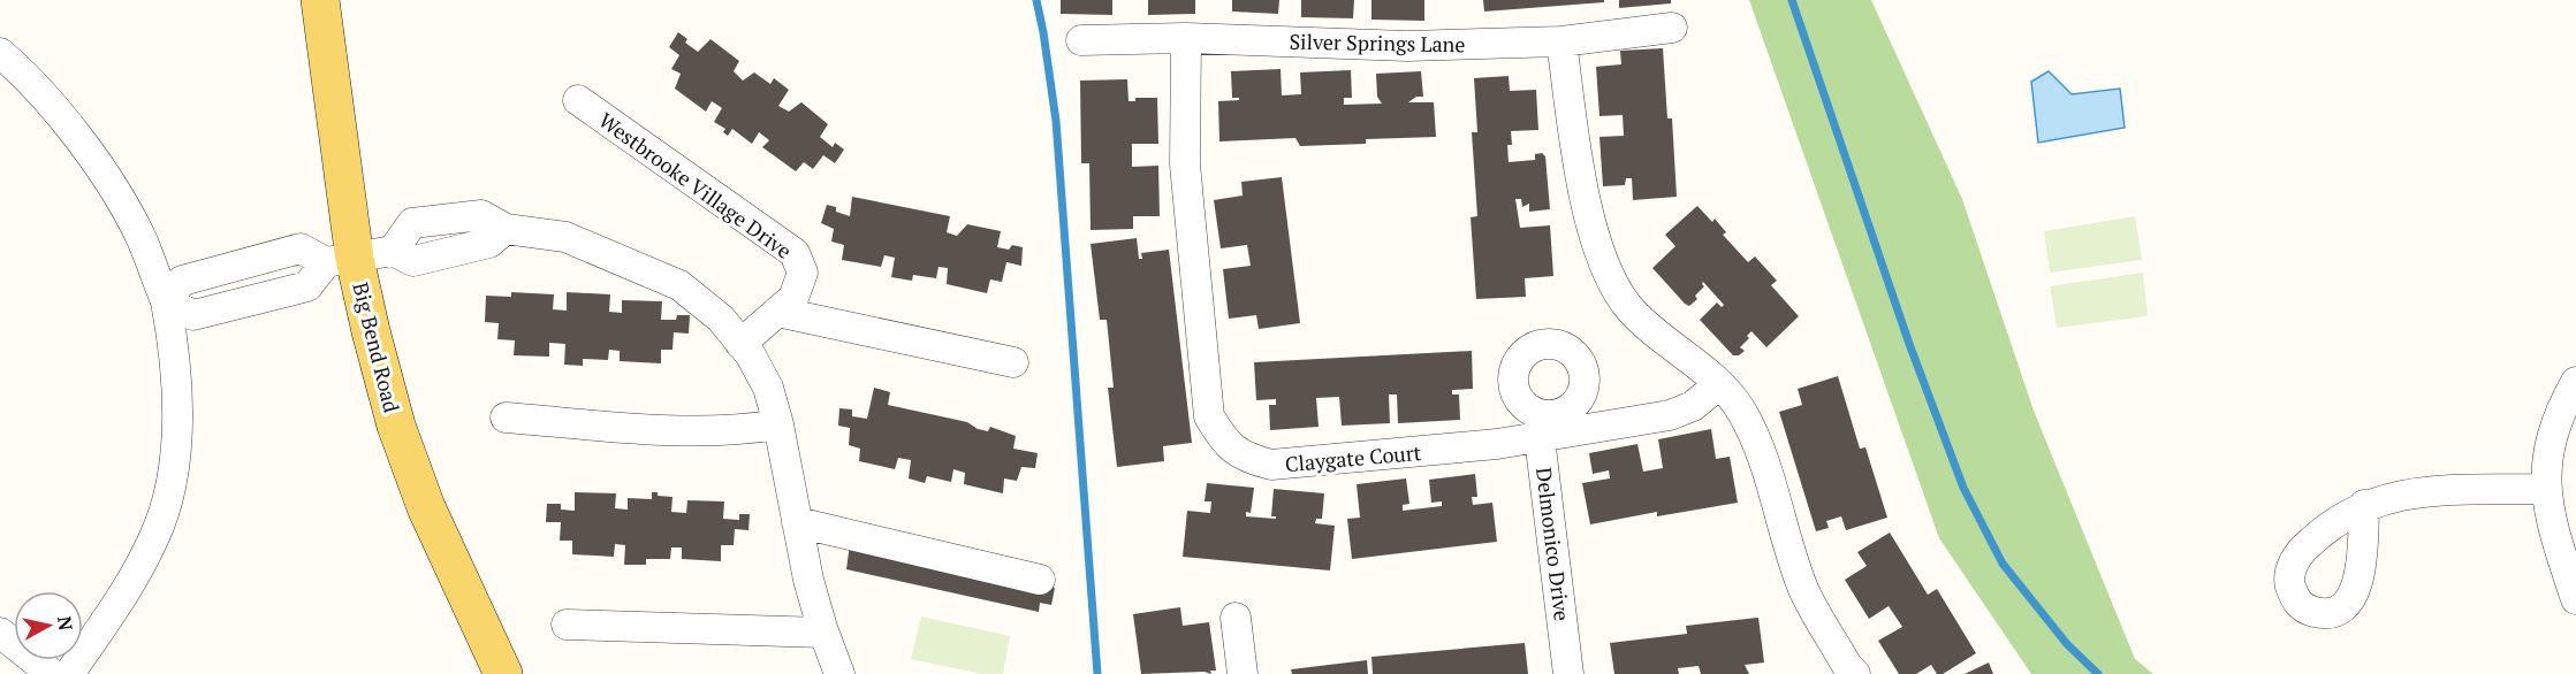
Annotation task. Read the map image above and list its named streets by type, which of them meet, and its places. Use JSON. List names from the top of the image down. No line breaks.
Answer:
{"streets":{"main road":["Big Bend Road"],"street":["Silver Springs Lane","Westbrooke Village Drive","Claygate Court","Delmonico Drive"]},"crossings":[["Silver Springs Lane","Claygate Court"],["Claygate Court","Delmonico Drive"]],"north":"right"}
